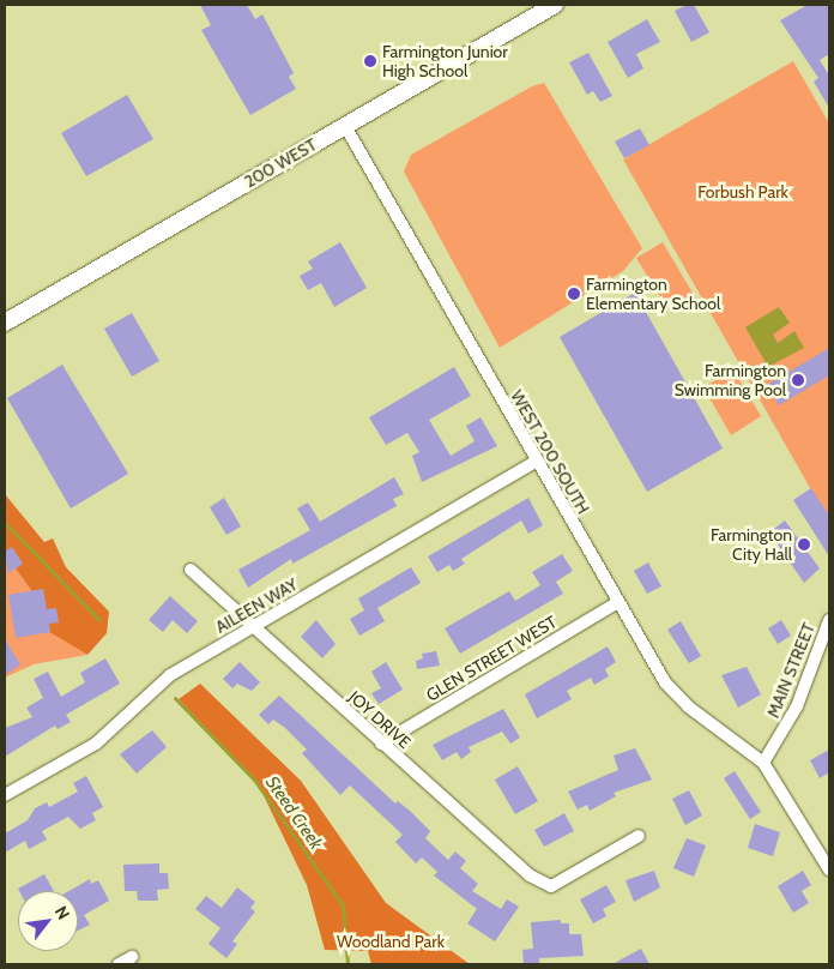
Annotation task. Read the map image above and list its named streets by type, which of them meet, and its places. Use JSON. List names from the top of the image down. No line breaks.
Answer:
{"streets":{"main road":["200 WEST"],"street":["WEST 200 SOUTH","AILEEN WAY","GLEN STREET WEST","MAIN STREET","JOY DRIVE"]},"crossings":[["200 WEST","WEST 200 SOUTH"],["WEST 200 SOUTH","AILEEN WAY"],["WEST 200 SOUTH","GLEN STREET WEST"],["WEST 200 SOUTH","MAIN STREET"],["AILEEN WAY","JOY DRIVE"],["GLEN STREET WEST","JOY DRIVE"]],"water":["Steed Creek"],"parks":["Forbush Park","Woodland Park"],"places":["Farmington Junior High School","Farmington Elementary School","Farmington Swimming Pool","Farmington City Hall"],"north":"top right"}
